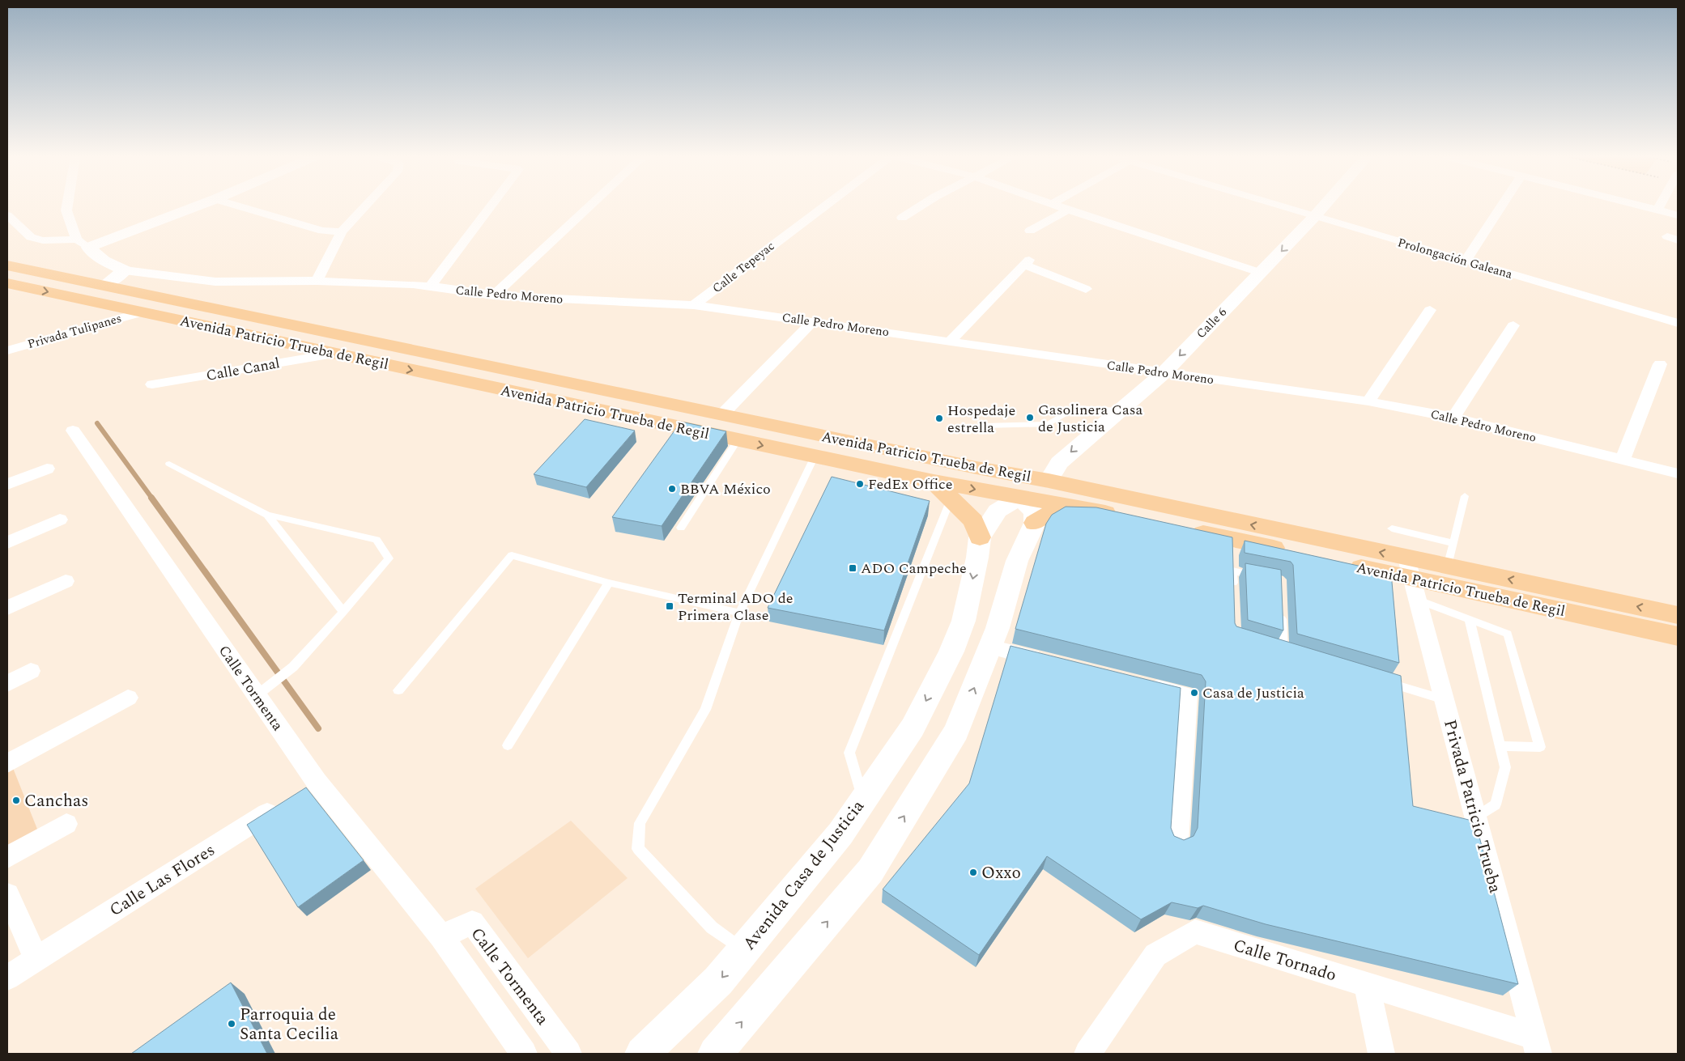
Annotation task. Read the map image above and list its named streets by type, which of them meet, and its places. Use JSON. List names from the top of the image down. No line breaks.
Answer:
{"streets":{"main road":["Avenida Patricio Trueba de Regil"],"street":["Prolongación Galeana","Calle Tepeyac","Calle Pedro Moreno","Calle 6","Privada Tulipanes","Calle Canal","Calle Tormenta","Privada Patricio Trueba","Avenida Casa de Justicia","Calle Las Flores","Calle Tornado"]},"crossings":[["Prolongación Galeana","Calle 6"],["Calle Tepeyac","Calle Pedro Moreno"],["Calle Pedro Moreno","Calle 6"],["Calle 6","Avenida Patricio Trueba de Regil"],["Privada Tulipanes","Avenida Patricio Trueba de Regil"],["Avenida Patricio Trueba de Regil","Calle Canal"],["Avenida Patricio Trueba de Regil","Privada Patricio Trueba"],["Calle Tormenta","Calle Las Flores"],["Privada Patricio Trueba","Calle Tornado"]],"places":{"other":["Gasolinera Casa de Justicia","Hospedaje estrella","FedEx Office","BBVA México","Casa de Justicia","Canchas","Oxxo","Parroquia de Santa Cecilia"],"transit":["ADO Campeche","Terminal ADO de Primera Clase"]}}
